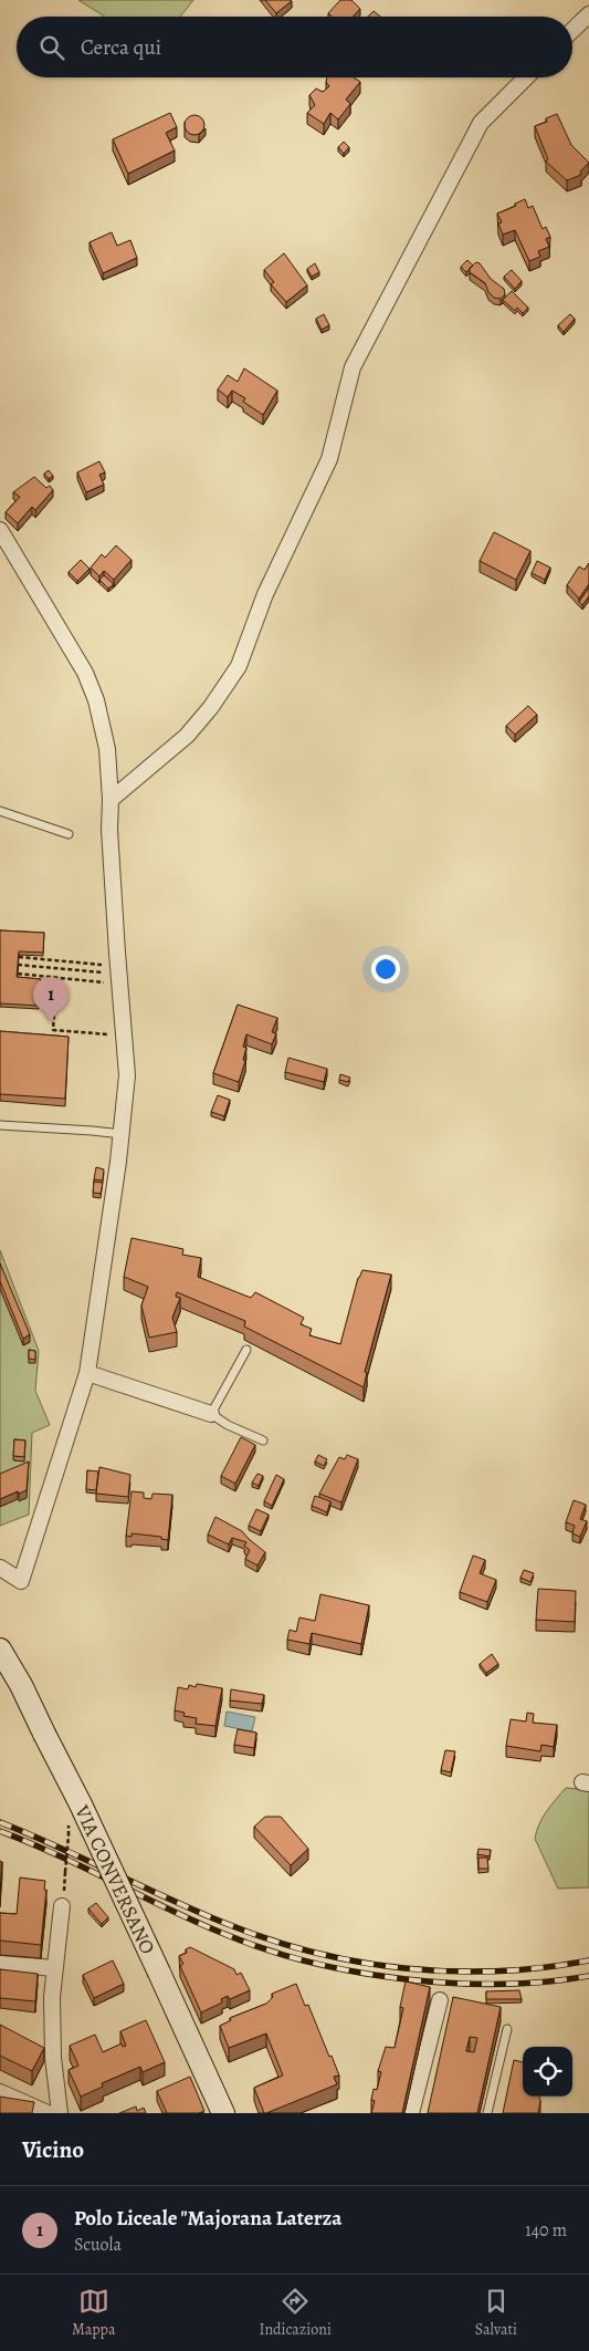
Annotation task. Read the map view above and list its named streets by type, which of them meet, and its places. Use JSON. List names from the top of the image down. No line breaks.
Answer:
{"streets":{"main road":["VIA CONVERSANO"]},"page":{"search":"Cerca qui","pins":"1","heading":"Vicino","list":[{"mark":"1","name":"Polo Liceale \"Majorana Laterza","note":"Scuola","value":"140 m"}],"nav":["Mappa","Indicazioni","Salvati"]}}
